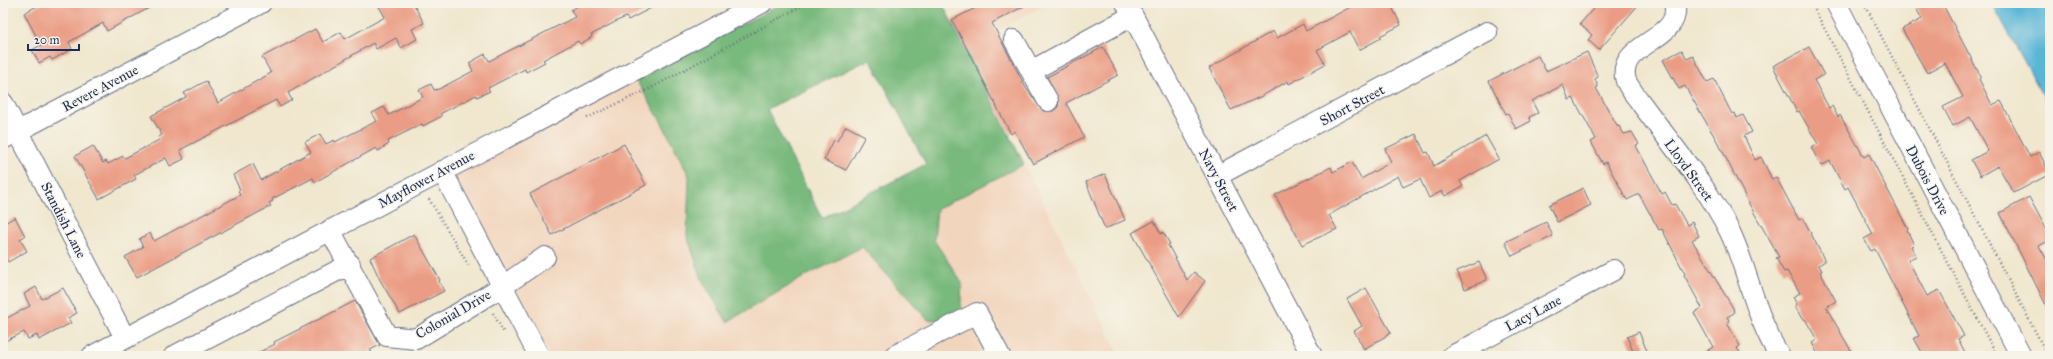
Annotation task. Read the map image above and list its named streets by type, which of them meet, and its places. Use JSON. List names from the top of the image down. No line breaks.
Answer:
{"streets":{"street":["Revere Avenue","Short Street","Lloyd Street","Mayflower Avenue","Navy Street","Dubois Drive","Standish Lane","Lacy Lane","Colonial Drive"]},"crossings":[["Revere Avenue","Standish Lane"],["Short Street","Navy Street"],["Mayflower Avenue","Standish Lane"],["Mayflower Avenue","Colonial Drive"]],"scale_bar":"20 m"}
